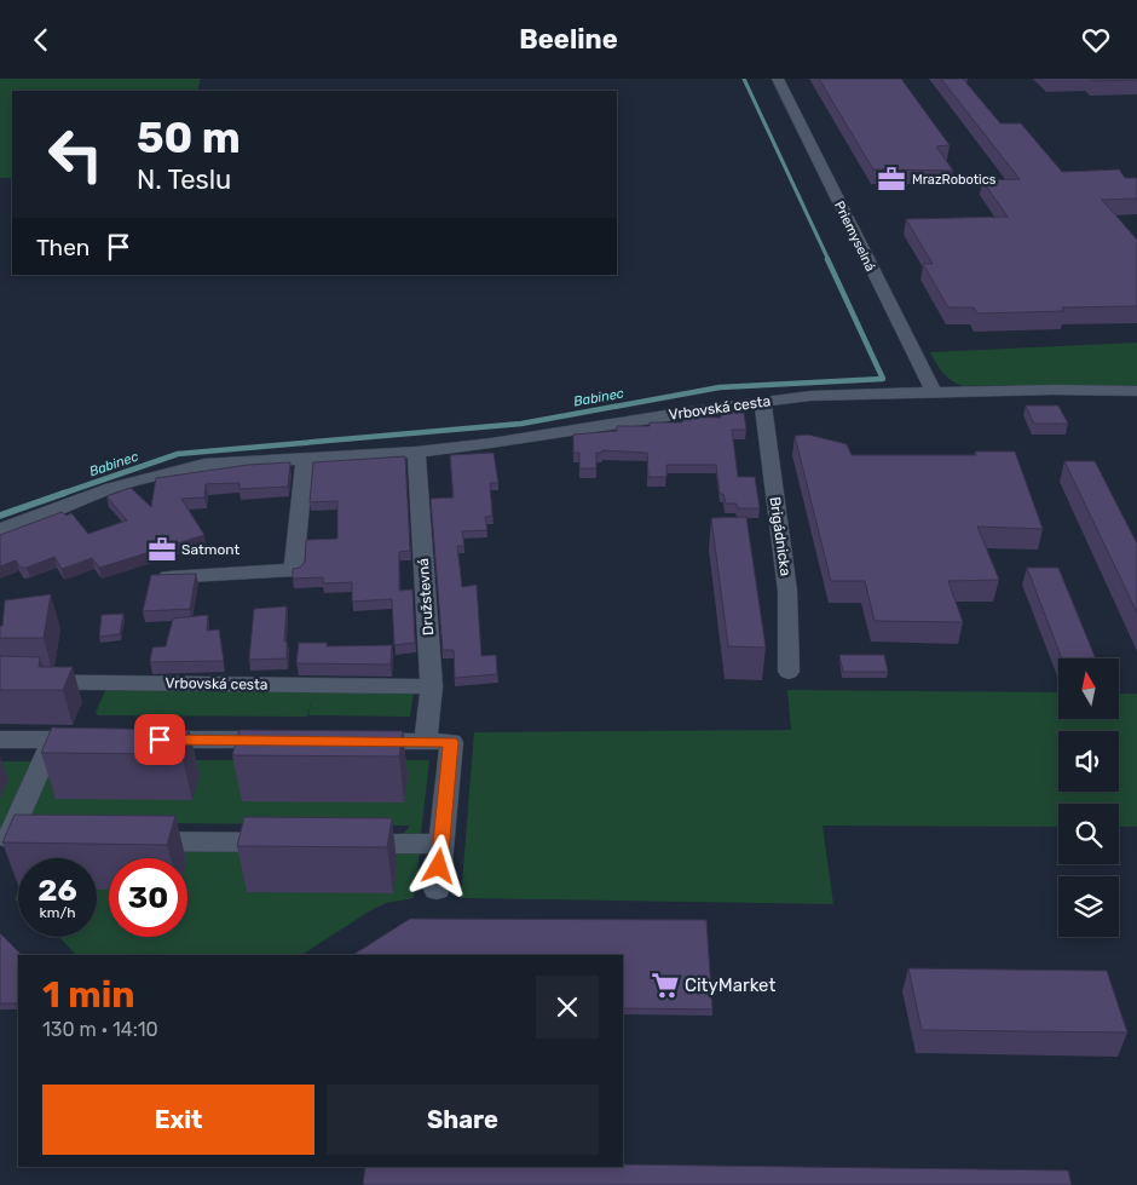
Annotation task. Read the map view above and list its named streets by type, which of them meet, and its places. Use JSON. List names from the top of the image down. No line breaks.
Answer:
{"streets":{"street":["Priemyselná","Vrbovská cesta","Brigádnicka","Družstevná"]},"crossings":[["Priemyselná","Vrbovská cesta"],["Vrbovská cesta","Brigádnicka"],["Vrbovská cesta","Družstevná"]],"water":["Babinec"],"places":{"office":["MrazRobotics","Satmont"],"supermarket":["CityMarket"]},"north":"top","page":{"header":"Beeline","turn":["50 m","N. Teslu"],"then":"Then","speed":"26 km/h","limit":"30","heading":["1 min","130 m · 14:10"],"buttons":["Exit","Share"]}}
